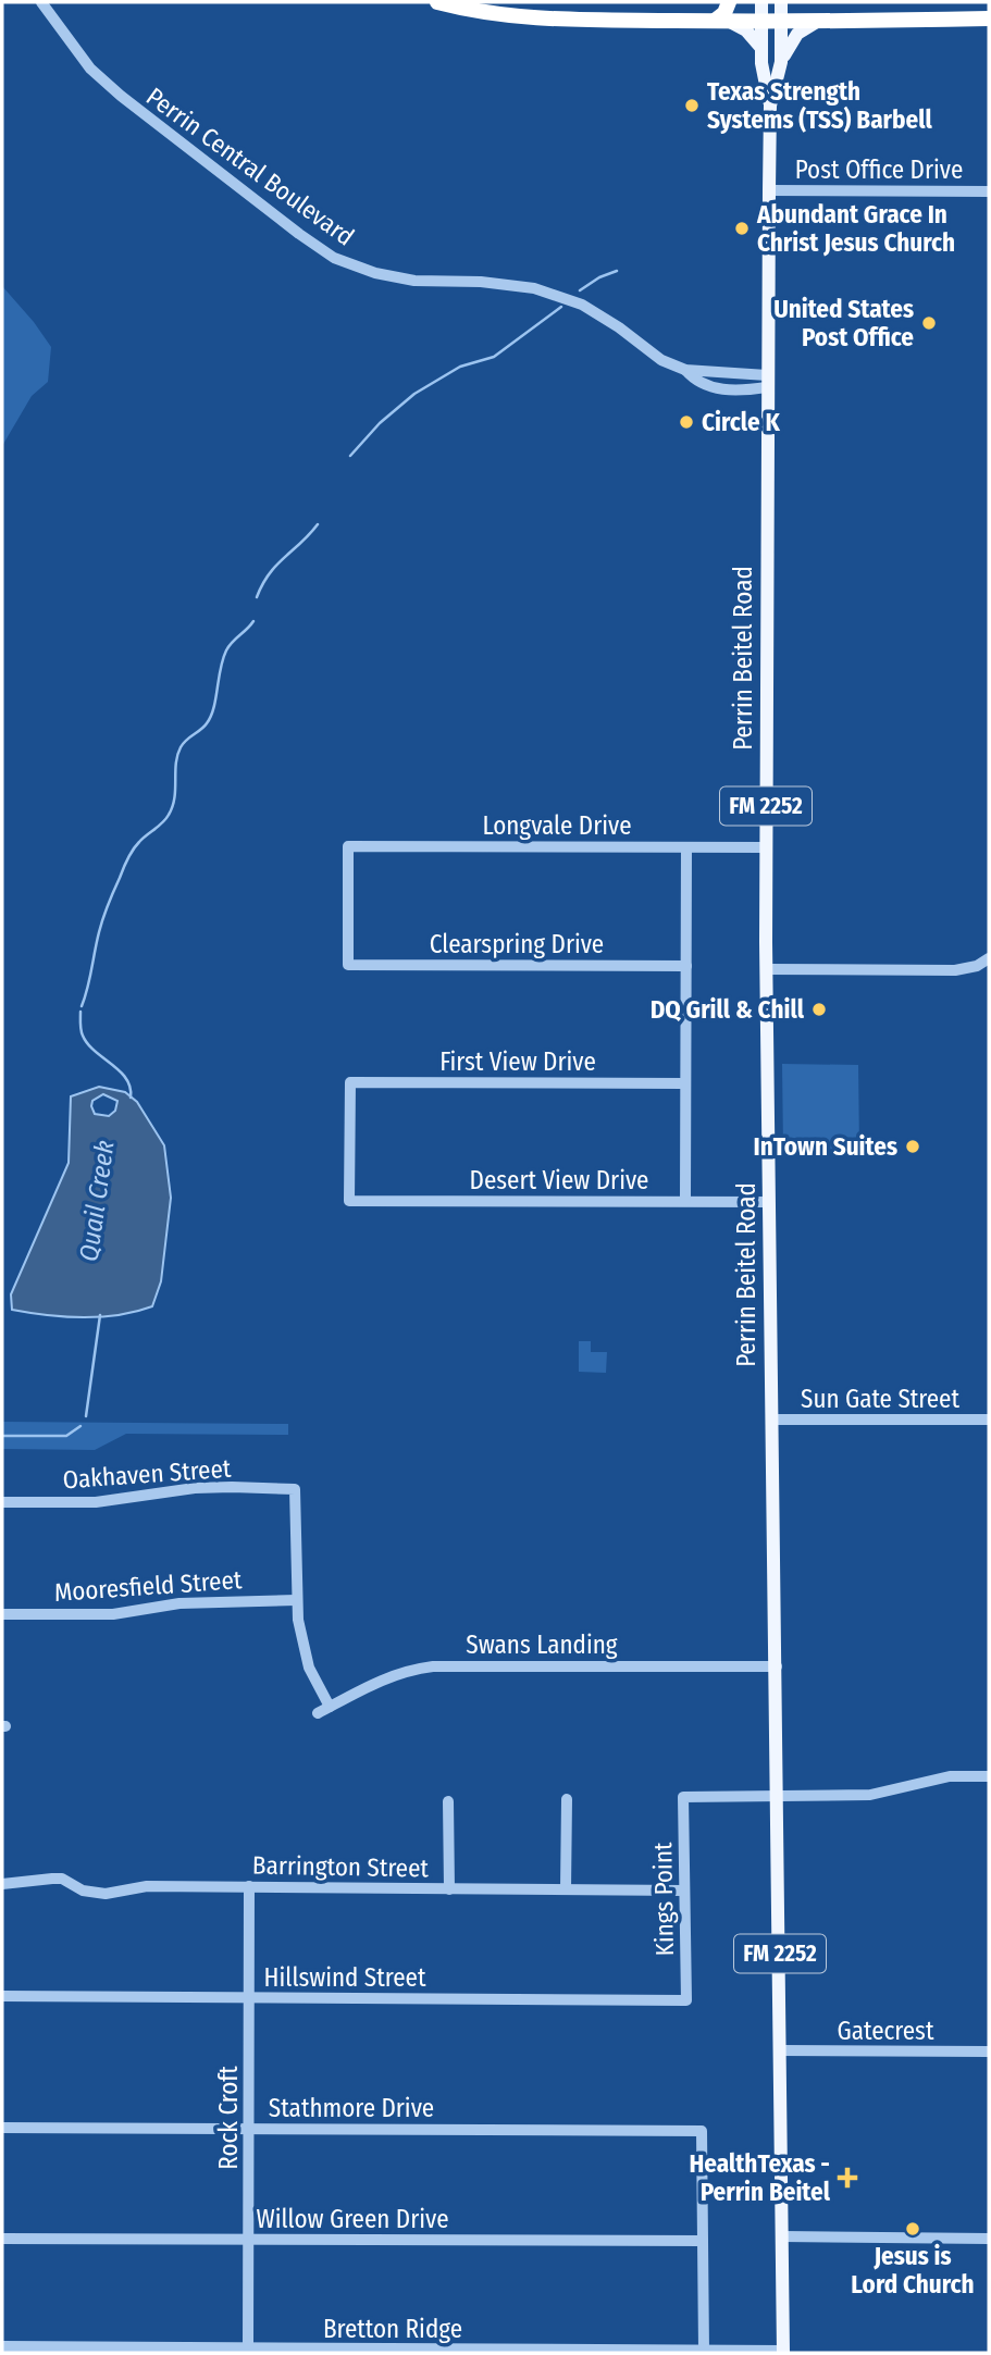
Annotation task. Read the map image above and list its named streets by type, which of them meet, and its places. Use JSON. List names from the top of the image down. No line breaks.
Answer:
{"streets":{"main road":["Perrin Beitel Road","FM 2252"],"street":["Perrin Central Boulevard","Post Office Drive","Longvale Drive","Clearspring Drive","First View Drive","Desert View Drive","Sun Gate Street","Oakhaven Street","Mooresfield Street","Swans Landing","Barrington Street","Kings Point","Hillswind Street","Gatecrest","Stathmore Drive","Rock Croft","Willow Green Drive","Bretton Ridge"]},"crossings":[["Perrin Central Boulevard","Perrin Beitel Road"],["Post Office Drive","Perrin Beitel Road"],["Perrin Beitel Road","Longvale Drive"],["Perrin Beitel Road","Desert View Drive"],["Perrin Beitel Road","Sun Gate Street"],["Perrin Beitel Road","Swans Landing"],["Perrin Beitel Road","Kings Point"],["Perrin Beitel Road","Gatecrest"],["Perrin Beitel Road","Bretton Ridge"],["Longvale Drive","Clearspring Drive"],["First View Drive","Desert View Drive"],["Oakhaven Street","Mooresfield Street"],["Barrington Street","Kings Point"],["Barrington Street","Rock Croft"],["Kings Point","Hillswind Street"],["Hillswind Street","Rock Croft"],["Stathmore Drive","Rock Croft"],["Stathmore Drive","Willow Green Drive"],["Rock Croft","Willow Green Drive"],["Rock Croft","Bretton Ridge"]],"water":["Quail Creek"],"places":{"other":["Texas Strength Systems (TSS) Barbell","Abundant Grace In Christ Jesus Church","United States Post Office","Circle K","DQ Grill & Chill","InTown Suites","Jesus is Lord Church"],"health":["HealthTexas - Perrin Beitel"]}}
